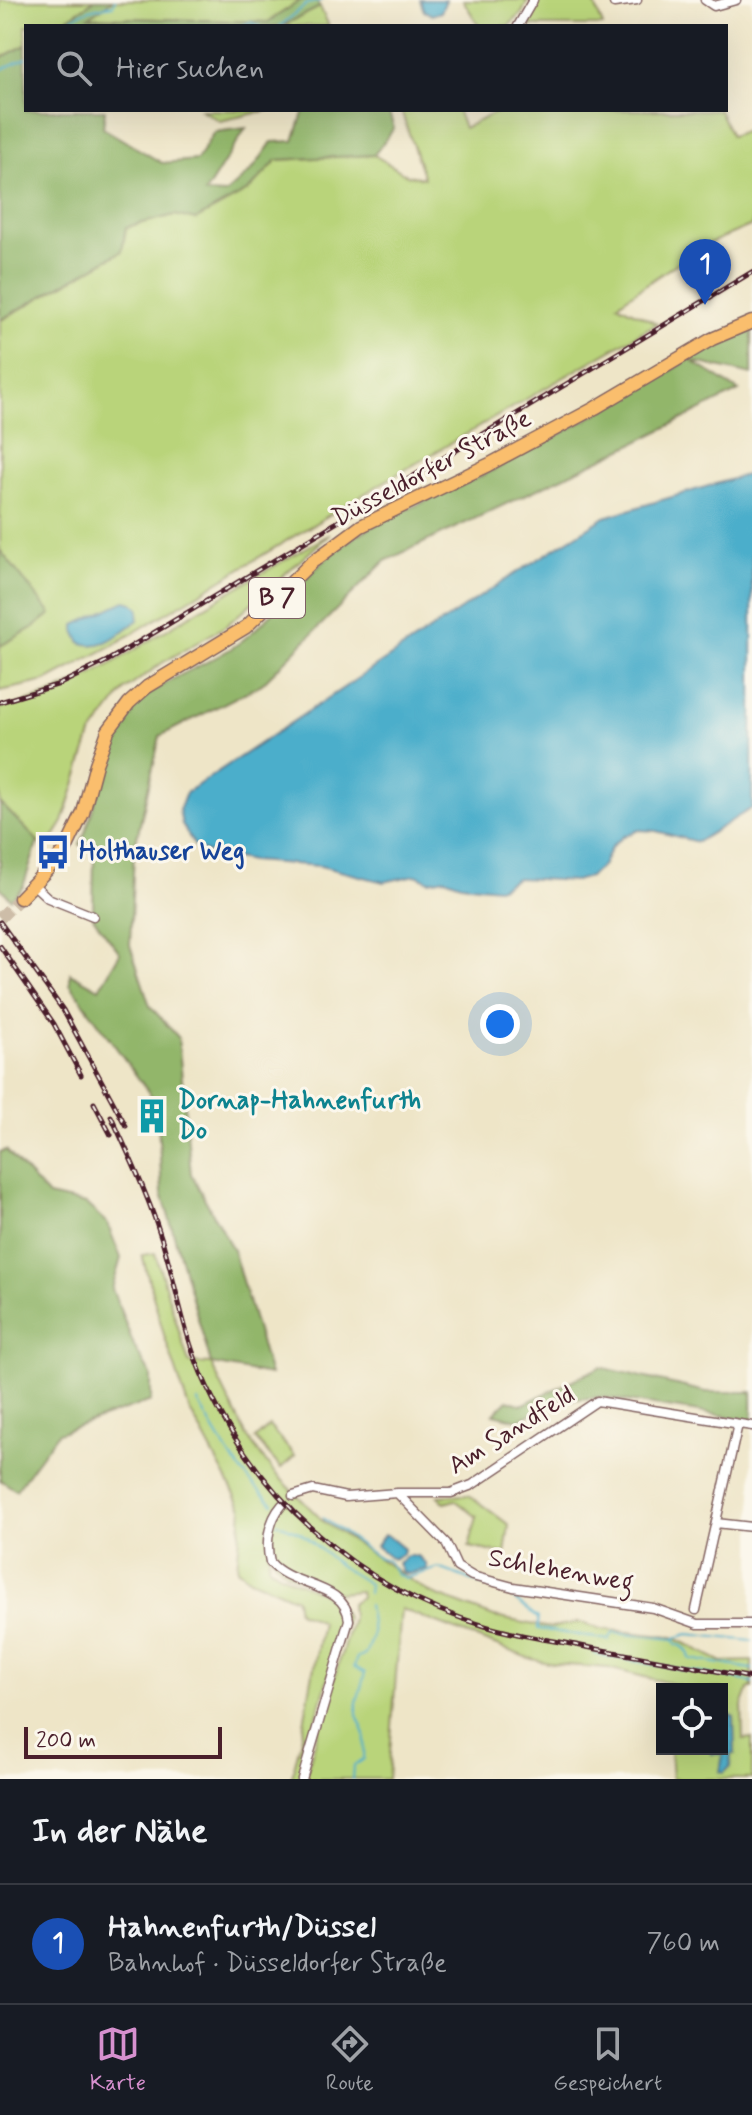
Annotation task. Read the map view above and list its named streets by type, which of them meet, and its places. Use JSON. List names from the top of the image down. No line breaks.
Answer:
{"streets":{"main road":["Düsseldorfer Straße","B 7"],"street":["Am Sandfeld","Schlehenweg"]},"crossings":[["Am Sandfeld","Schlehenweg"]],"places":{"bus stop":["Holthauser Weg"],"building":["Dornap-Hahnenfurth Do"]},"scale_bar":"200 m","page":{"search":"Hier suchen","pins":"1","scale":"200 m","heading":"In der Nähe","list":[{"mark":"1","name":"Hahnenfurth/Düssel","note":"Bahnhof · Düsseldorfer Straße","value":"760 m"}],"nav":["Karte","Route","Gespeichert"]}}
